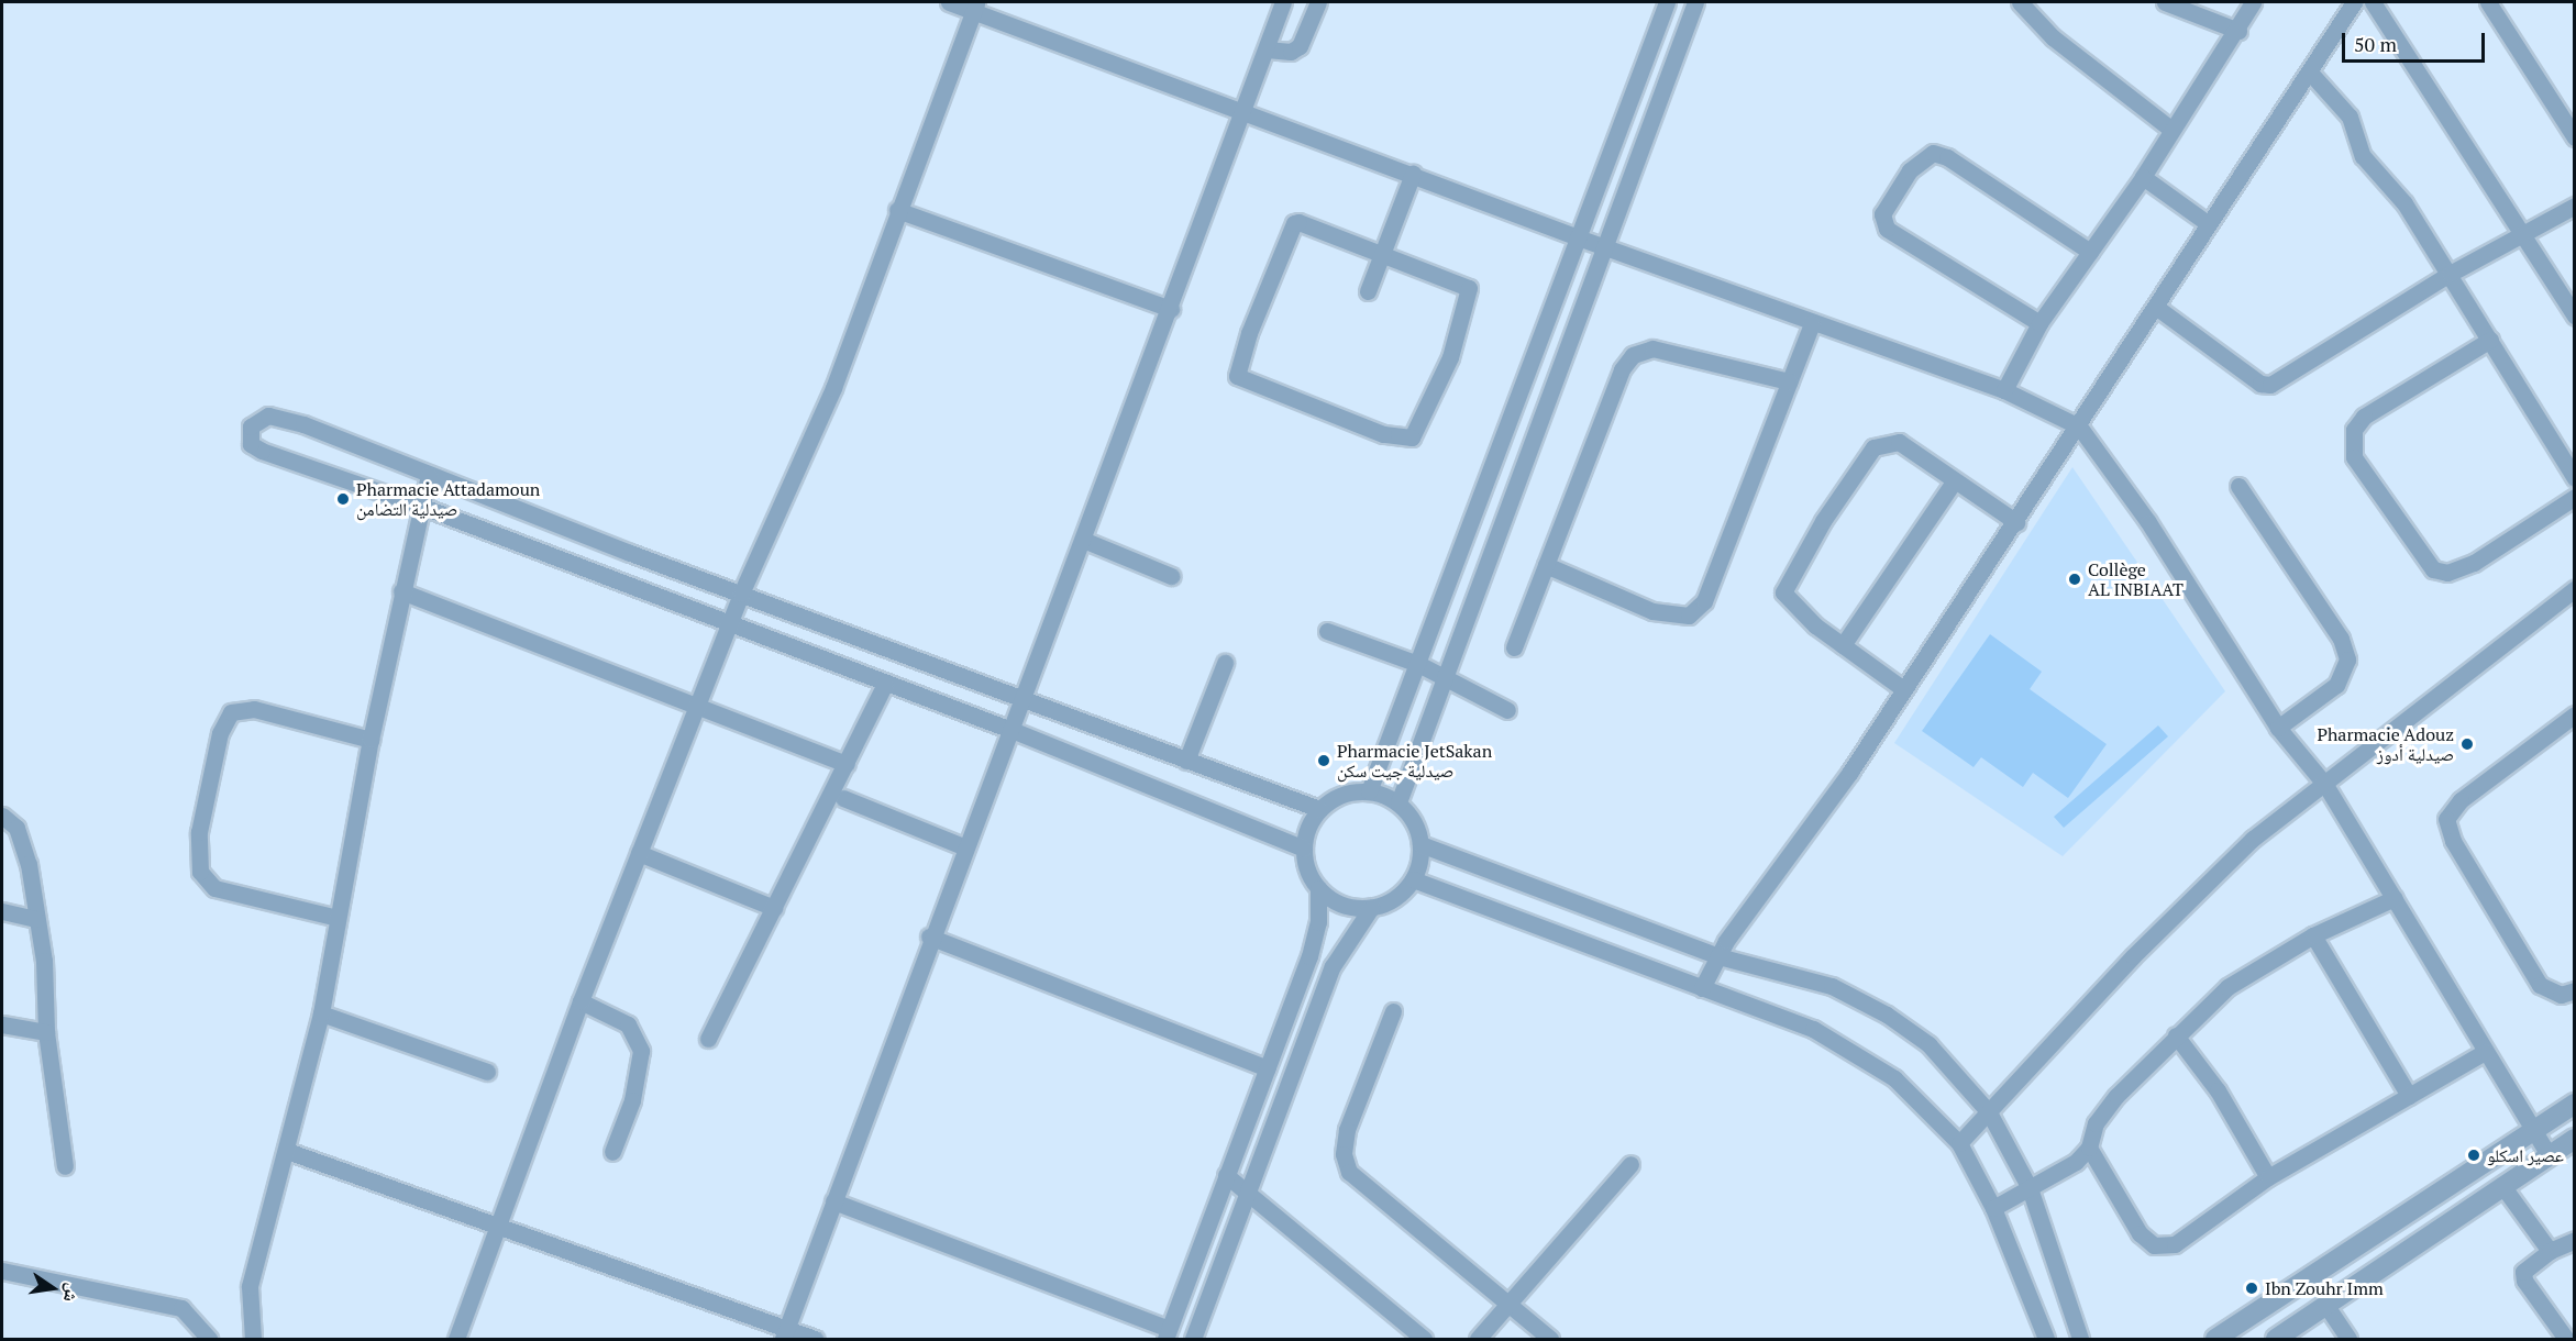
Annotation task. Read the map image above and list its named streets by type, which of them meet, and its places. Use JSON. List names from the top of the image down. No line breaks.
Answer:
{"places":["Pharmacie Attadamoun صيدلية التضامن","Collège AL INBIAAT","Pharmacie Adouz صيدلية أدوز","Pharmacie JetSakan صيدلية جيت سكن","عصير اسكلو","Ibn Zouhr Imm"],"scale_bar":"50 m","north":"right"}
